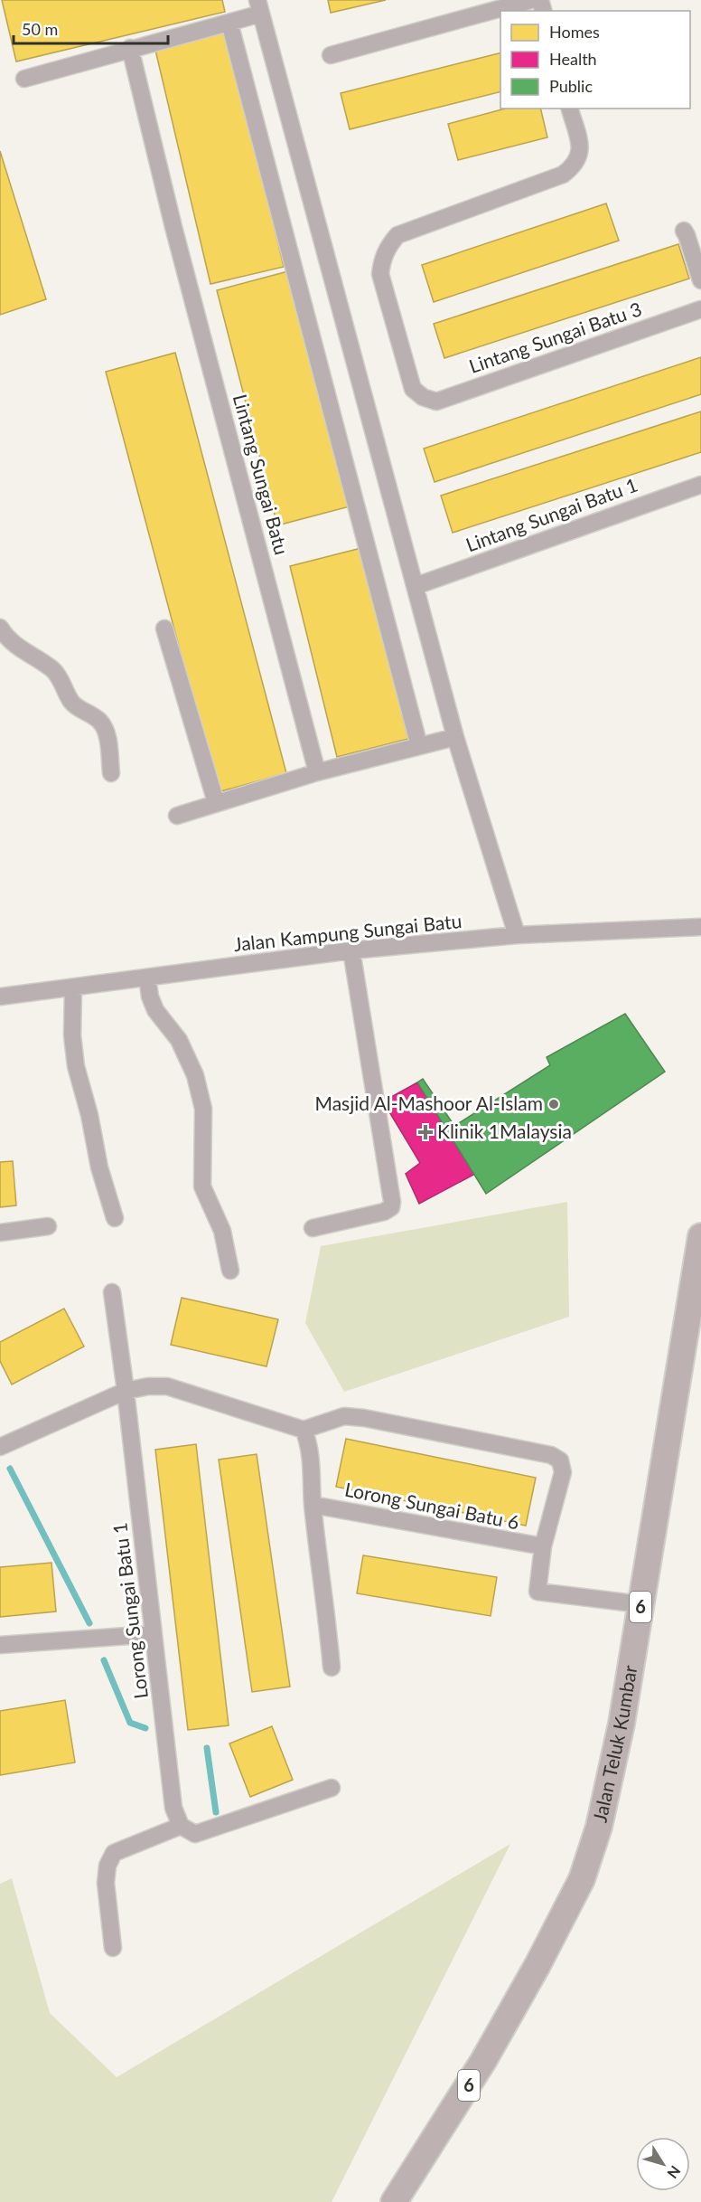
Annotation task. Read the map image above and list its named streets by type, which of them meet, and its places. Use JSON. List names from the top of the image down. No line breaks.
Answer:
{"streets":{"main road":["6","Jalan Teluk Kumbar"],"street":["Lintang Sungai Batu 3","Lintang Sungai Batu","Lintang Sungai Batu 1","Jalan Kampung Sungai Batu","Lorong Sungai Batu 6","Lorong Sungai Batu 1"]},"places":{"other":["Masjid Al-Mashoor Al-Islam"],"health":["Klinik 1Malaysia"]},"legend":["Homes","Health","Public"],"scale_bar":"50 m","north":"bottom right"}
